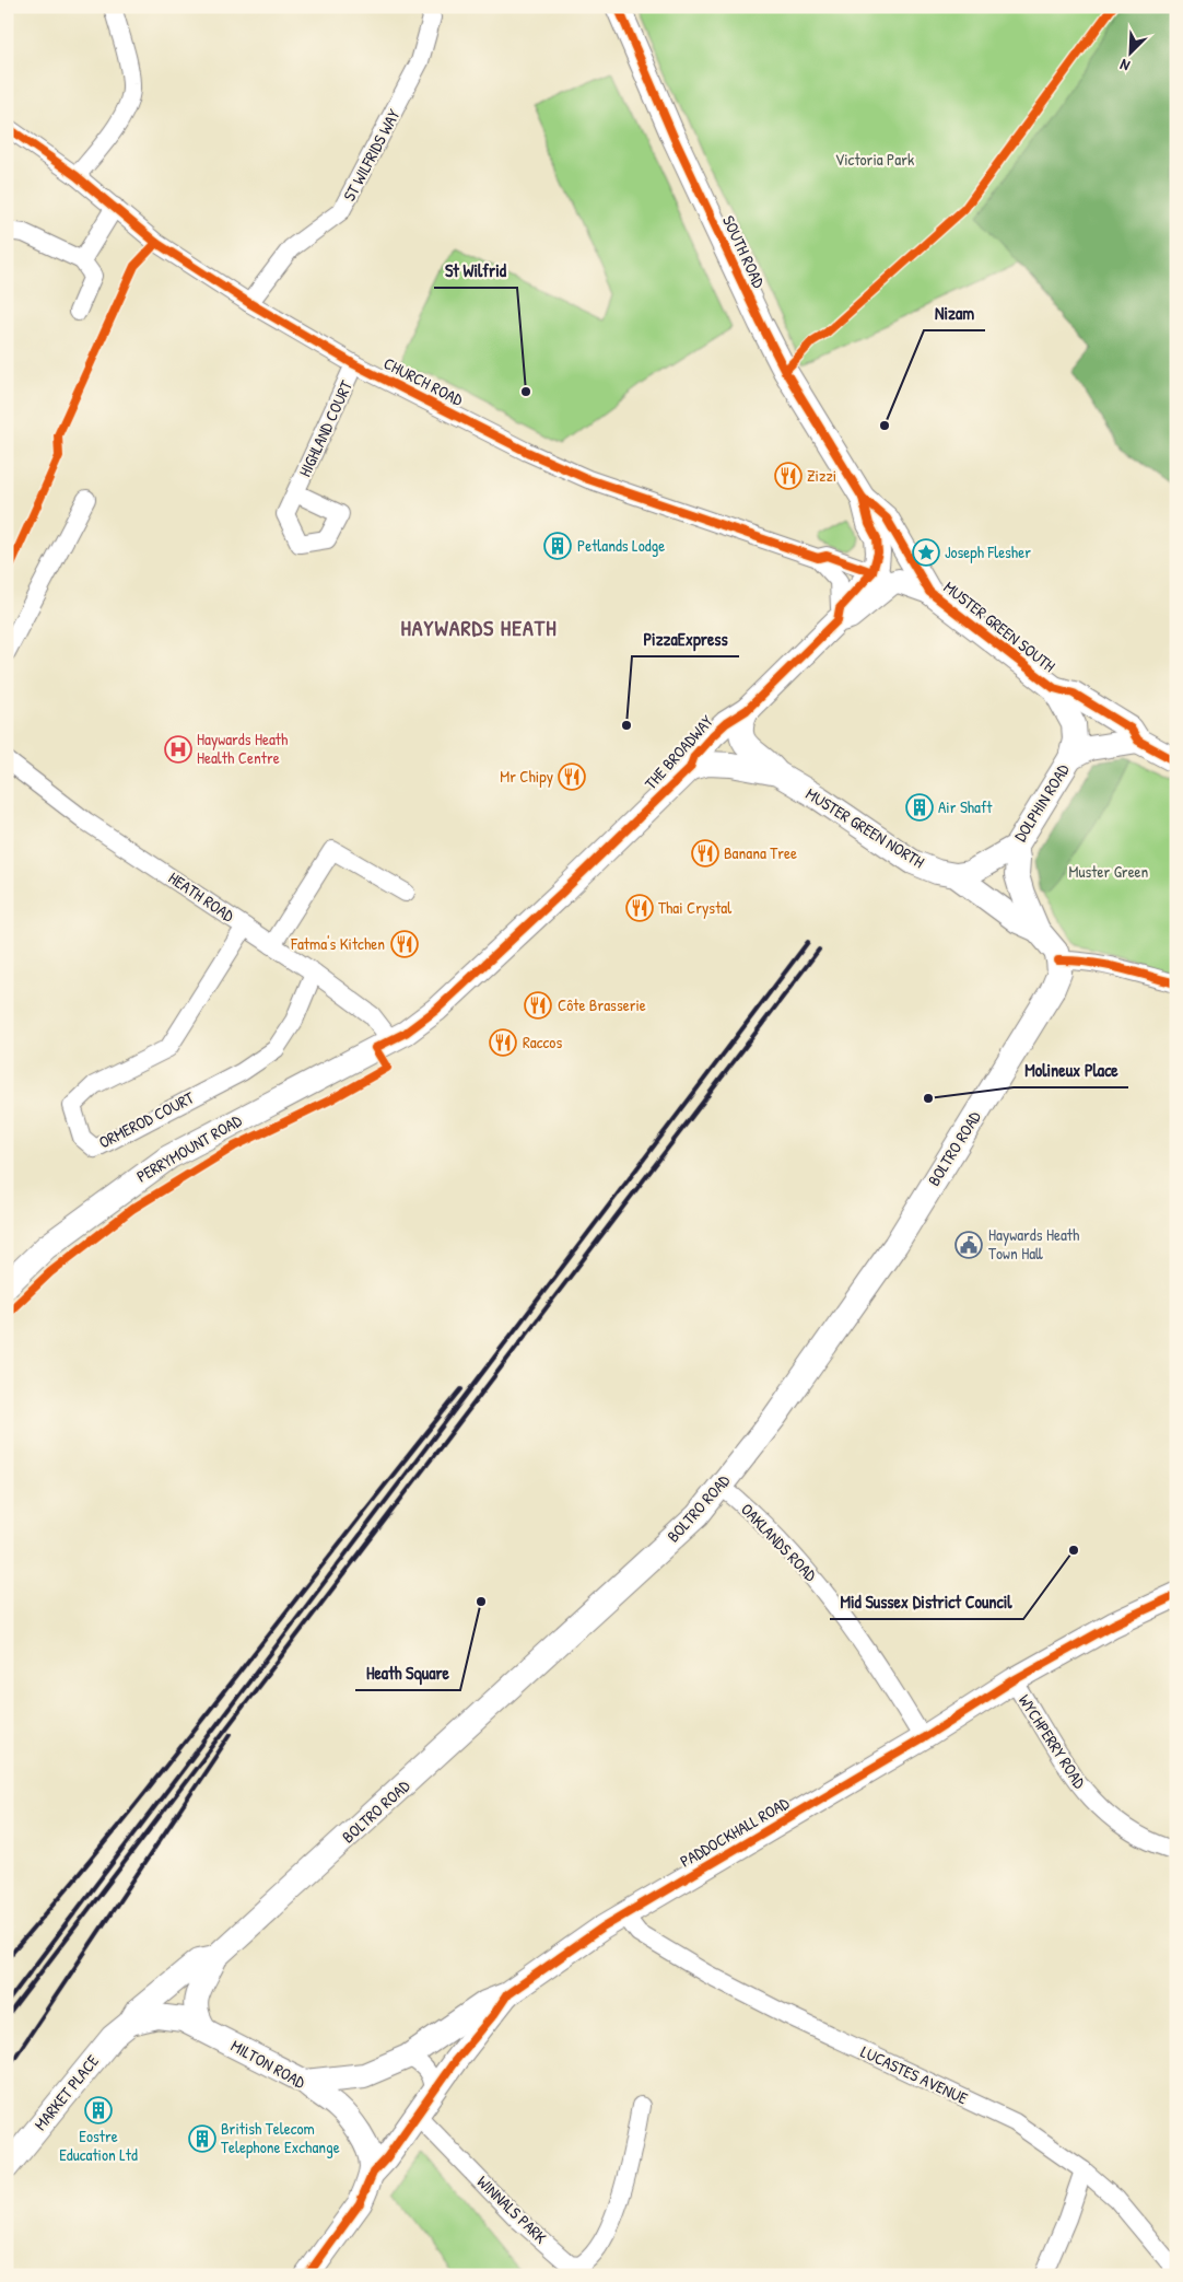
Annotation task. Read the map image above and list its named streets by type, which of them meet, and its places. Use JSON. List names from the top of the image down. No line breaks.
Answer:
{"streets":{"street":["ST WILFRIDS WAY","SOUTH ROAD","CHURCH ROAD","HIGHLAND COURT","MUSTER GREEN SOUTH","THE BROADWAY","DOLPHIN ROAD","MUSTER GREEN NORTH","HEATH ROAD","ORMEROD COURT","PERRYMOUNT ROAD","BOLTRO ROAD","OAKLANDS ROAD","WYCHPERRY ROAD","PADDOCKHALL ROAD","MILTON ROAD","LUCASTES AVENUE","MARKET PLACE","WINNALS PARK"]},"crossings":[["ST WILFRIDS WAY","CHURCH ROAD"],["SOUTH ROAD","MUSTER GREEN SOUTH"],["CHURCH ROAD","HIGHLAND COURT"],["CHURCH ROAD","THE BROADWAY"],["MUSTER GREEN SOUTH","DOLPHIN ROAD"],["THE BROADWAY","MUSTER GREEN NORTH"],["THE BROADWAY","HEATH ROAD"],["THE BROADWAY","PERRYMOUNT ROAD"],["DOLPHIN ROAD","MUSTER GREEN NORTH"],["MUSTER GREEN NORTH","BOLTRO ROAD"],["HEATH ROAD","ORMEROD COURT"],["HEATH ROAD","PERRYMOUNT ROAD"],["BOLTRO ROAD","OAKLANDS ROAD"],["BOLTRO ROAD","MILTON ROAD"],["BOLTRO ROAD","MARKET PLACE"],["OAKLANDS ROAD","PADDOCKHALL ROAD"],["WYCHPERRY ROAD","PADDOCKHALL ROAD"],["PADDOCKHALL ROAD","MILTON ROAD"],["PADDOCKHALL ROAD","LUCASTES AVENUE"],["PADDOCKHALL ROAD","WINNALS PARK"],["MILTON ROAD","MARKET PLACE"]],"districts":["HAYWARDS HEATH"],"parks":["Victoria Park","Muster Green"],"places":{"other":["St Wilfrid","Nizam","PizzaExpress","Molineux Place","Mid Sussex District Council","Heath Square"],"restaurant":["Zizzi","Mr Chipy","Banana Tree","Thai Crystal","Fatma's Kitchen","Côte Brasserie","Raccos"],"building":["Petlands Lodge","Air Shaft","Eostre Education Ltd","British Telecom Telephone Exchange"],"place":["Joseph Flesher"],"hospital":["Haywards Heath Health Centre"],"public building":["Haywards Heath Town Hall"]},"north":"bottom left"}
